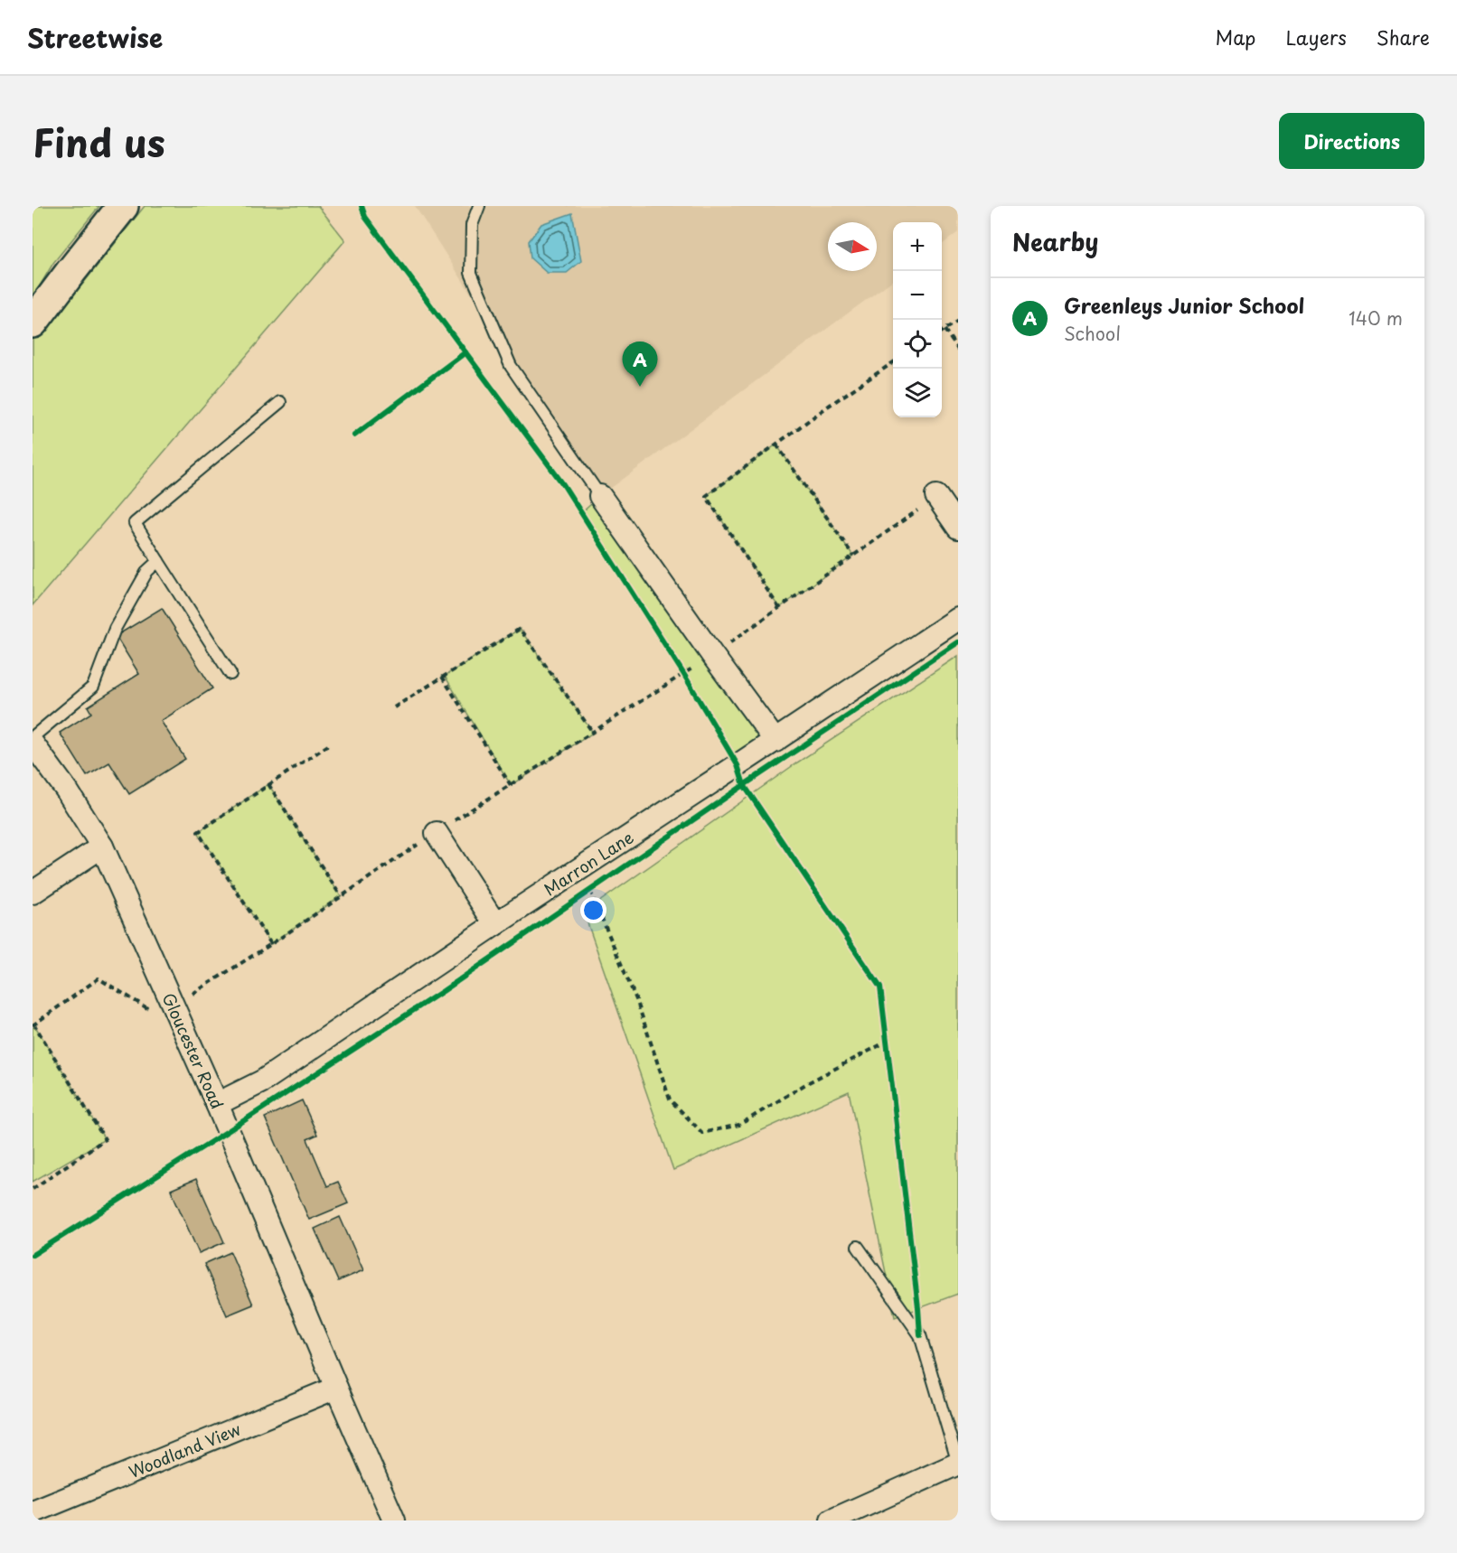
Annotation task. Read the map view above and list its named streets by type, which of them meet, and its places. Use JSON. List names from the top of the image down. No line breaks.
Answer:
{"streets":{"street":["Marron Lane","Gloucester Road","Woodland View"]},"crossings":[["Marron Lane","Gloucester Road"],["Gloucester Road","Woodland View"]],"north":"right","page":{"header":"Streetwise","nav":["Map","Layers","Share"],"title":"Find us","buttons":"Directions","heading":"Nearby","map_buttons":["+","−"],"list":[{"mark":"A","name":"Greenleys Junior School","note":"School","value":"140 m"}],"pins":"A"}}
